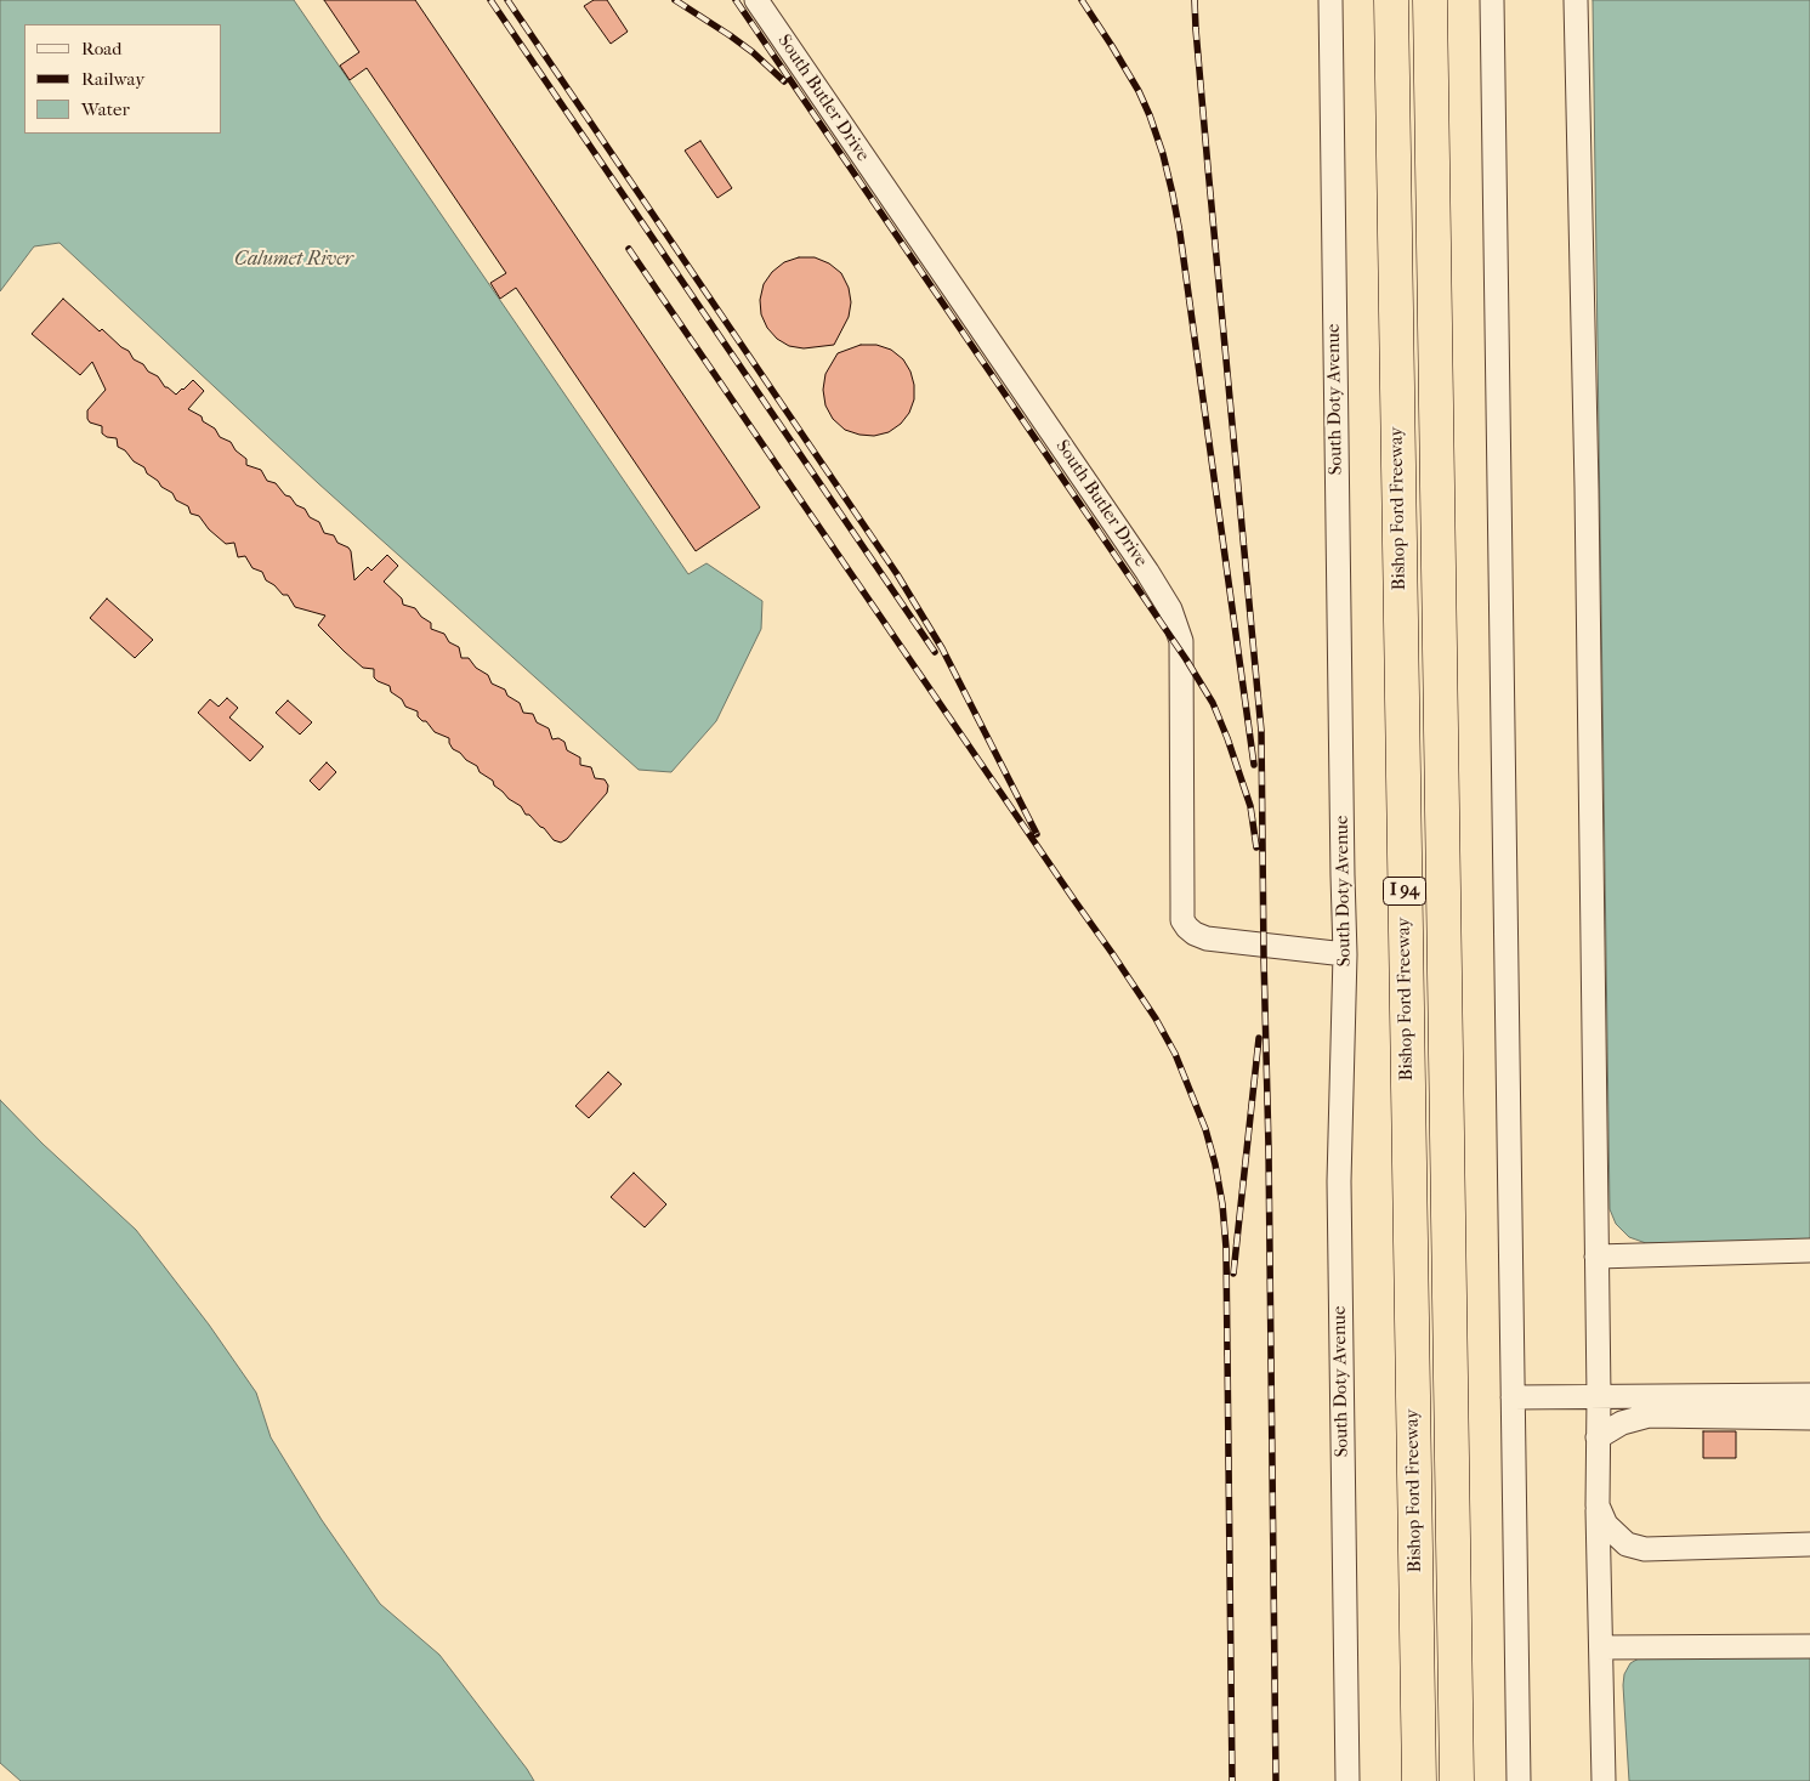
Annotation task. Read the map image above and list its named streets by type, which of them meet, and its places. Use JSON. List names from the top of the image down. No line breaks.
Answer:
{"streets":{"highway":["Bishop Ford Freeway","I 94"],"street":["South Butler Drive","South Doty Avenue"]},"crossings":[["South Butler Drive","South Doty Avenue"]],"water":["Calumet River"],"legend":["Road","Railway","Water"]}
